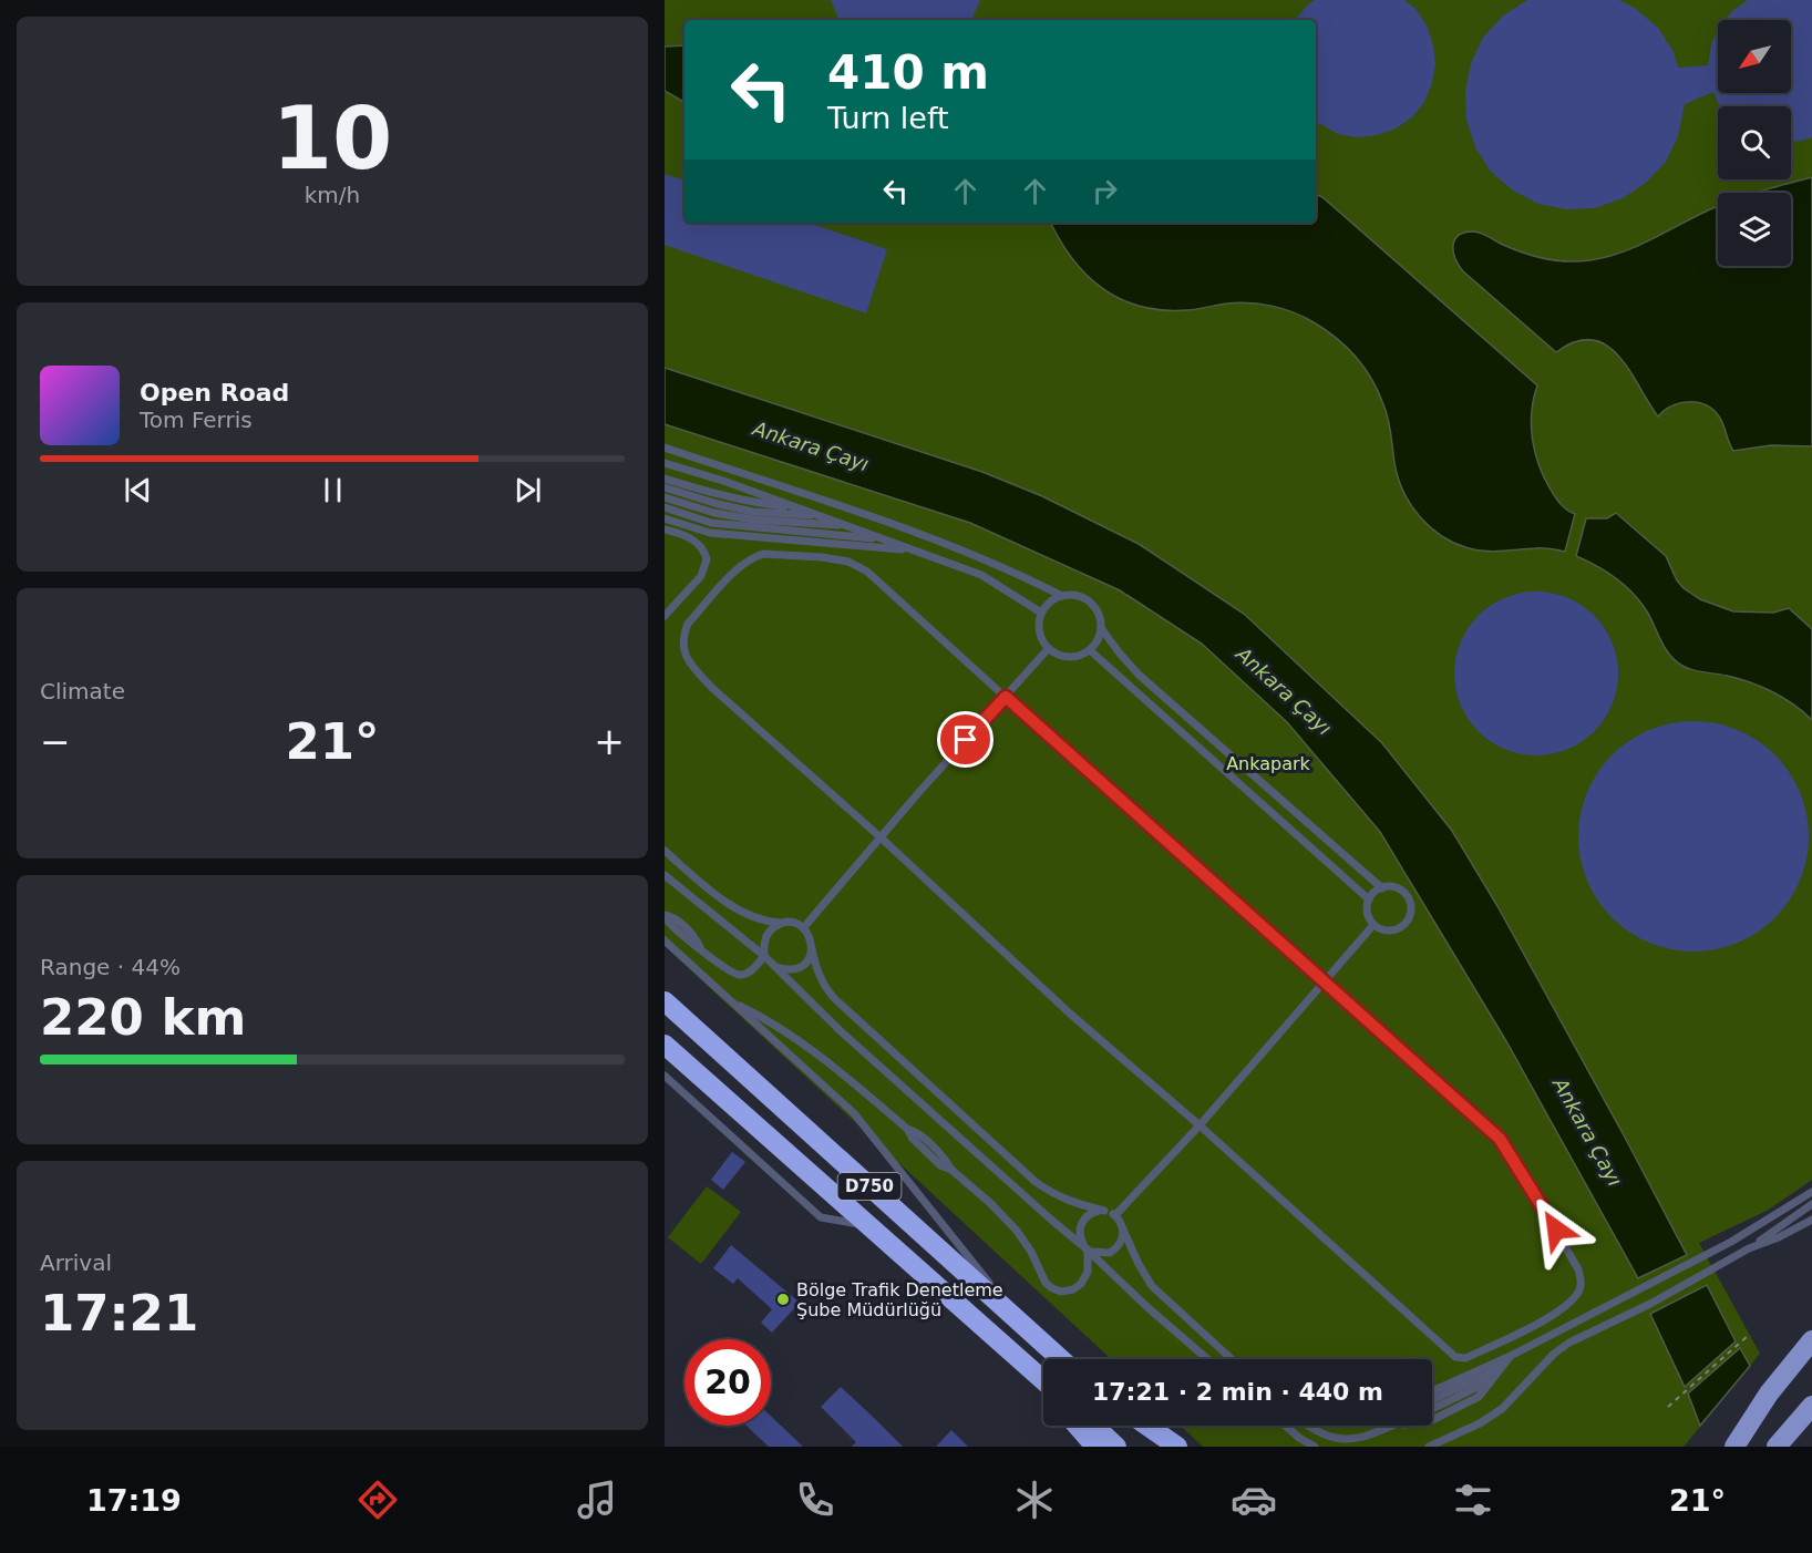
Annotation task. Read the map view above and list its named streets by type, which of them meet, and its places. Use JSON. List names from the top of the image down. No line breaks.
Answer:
{"streets":{"highway":["D750"]},"water":["Ankara Çayı"],"parks":["Ankapark"],"places":["Bölge Trafik Denetleme Şube Müdürlüğü"],"north":"bottom left","page":{"tile":[["10","km/h"],"Climate",["Range · 44%","220 km"],["Arrival","17:21"]],"turn":["410 m","Turn left"],"song":["Open Road","Tom Ferris"],"heat":["−","21°","+"],"limit":"20","trip":"17:21 · 2 min · 440 m","tabs":["17:19","21°"]}}
